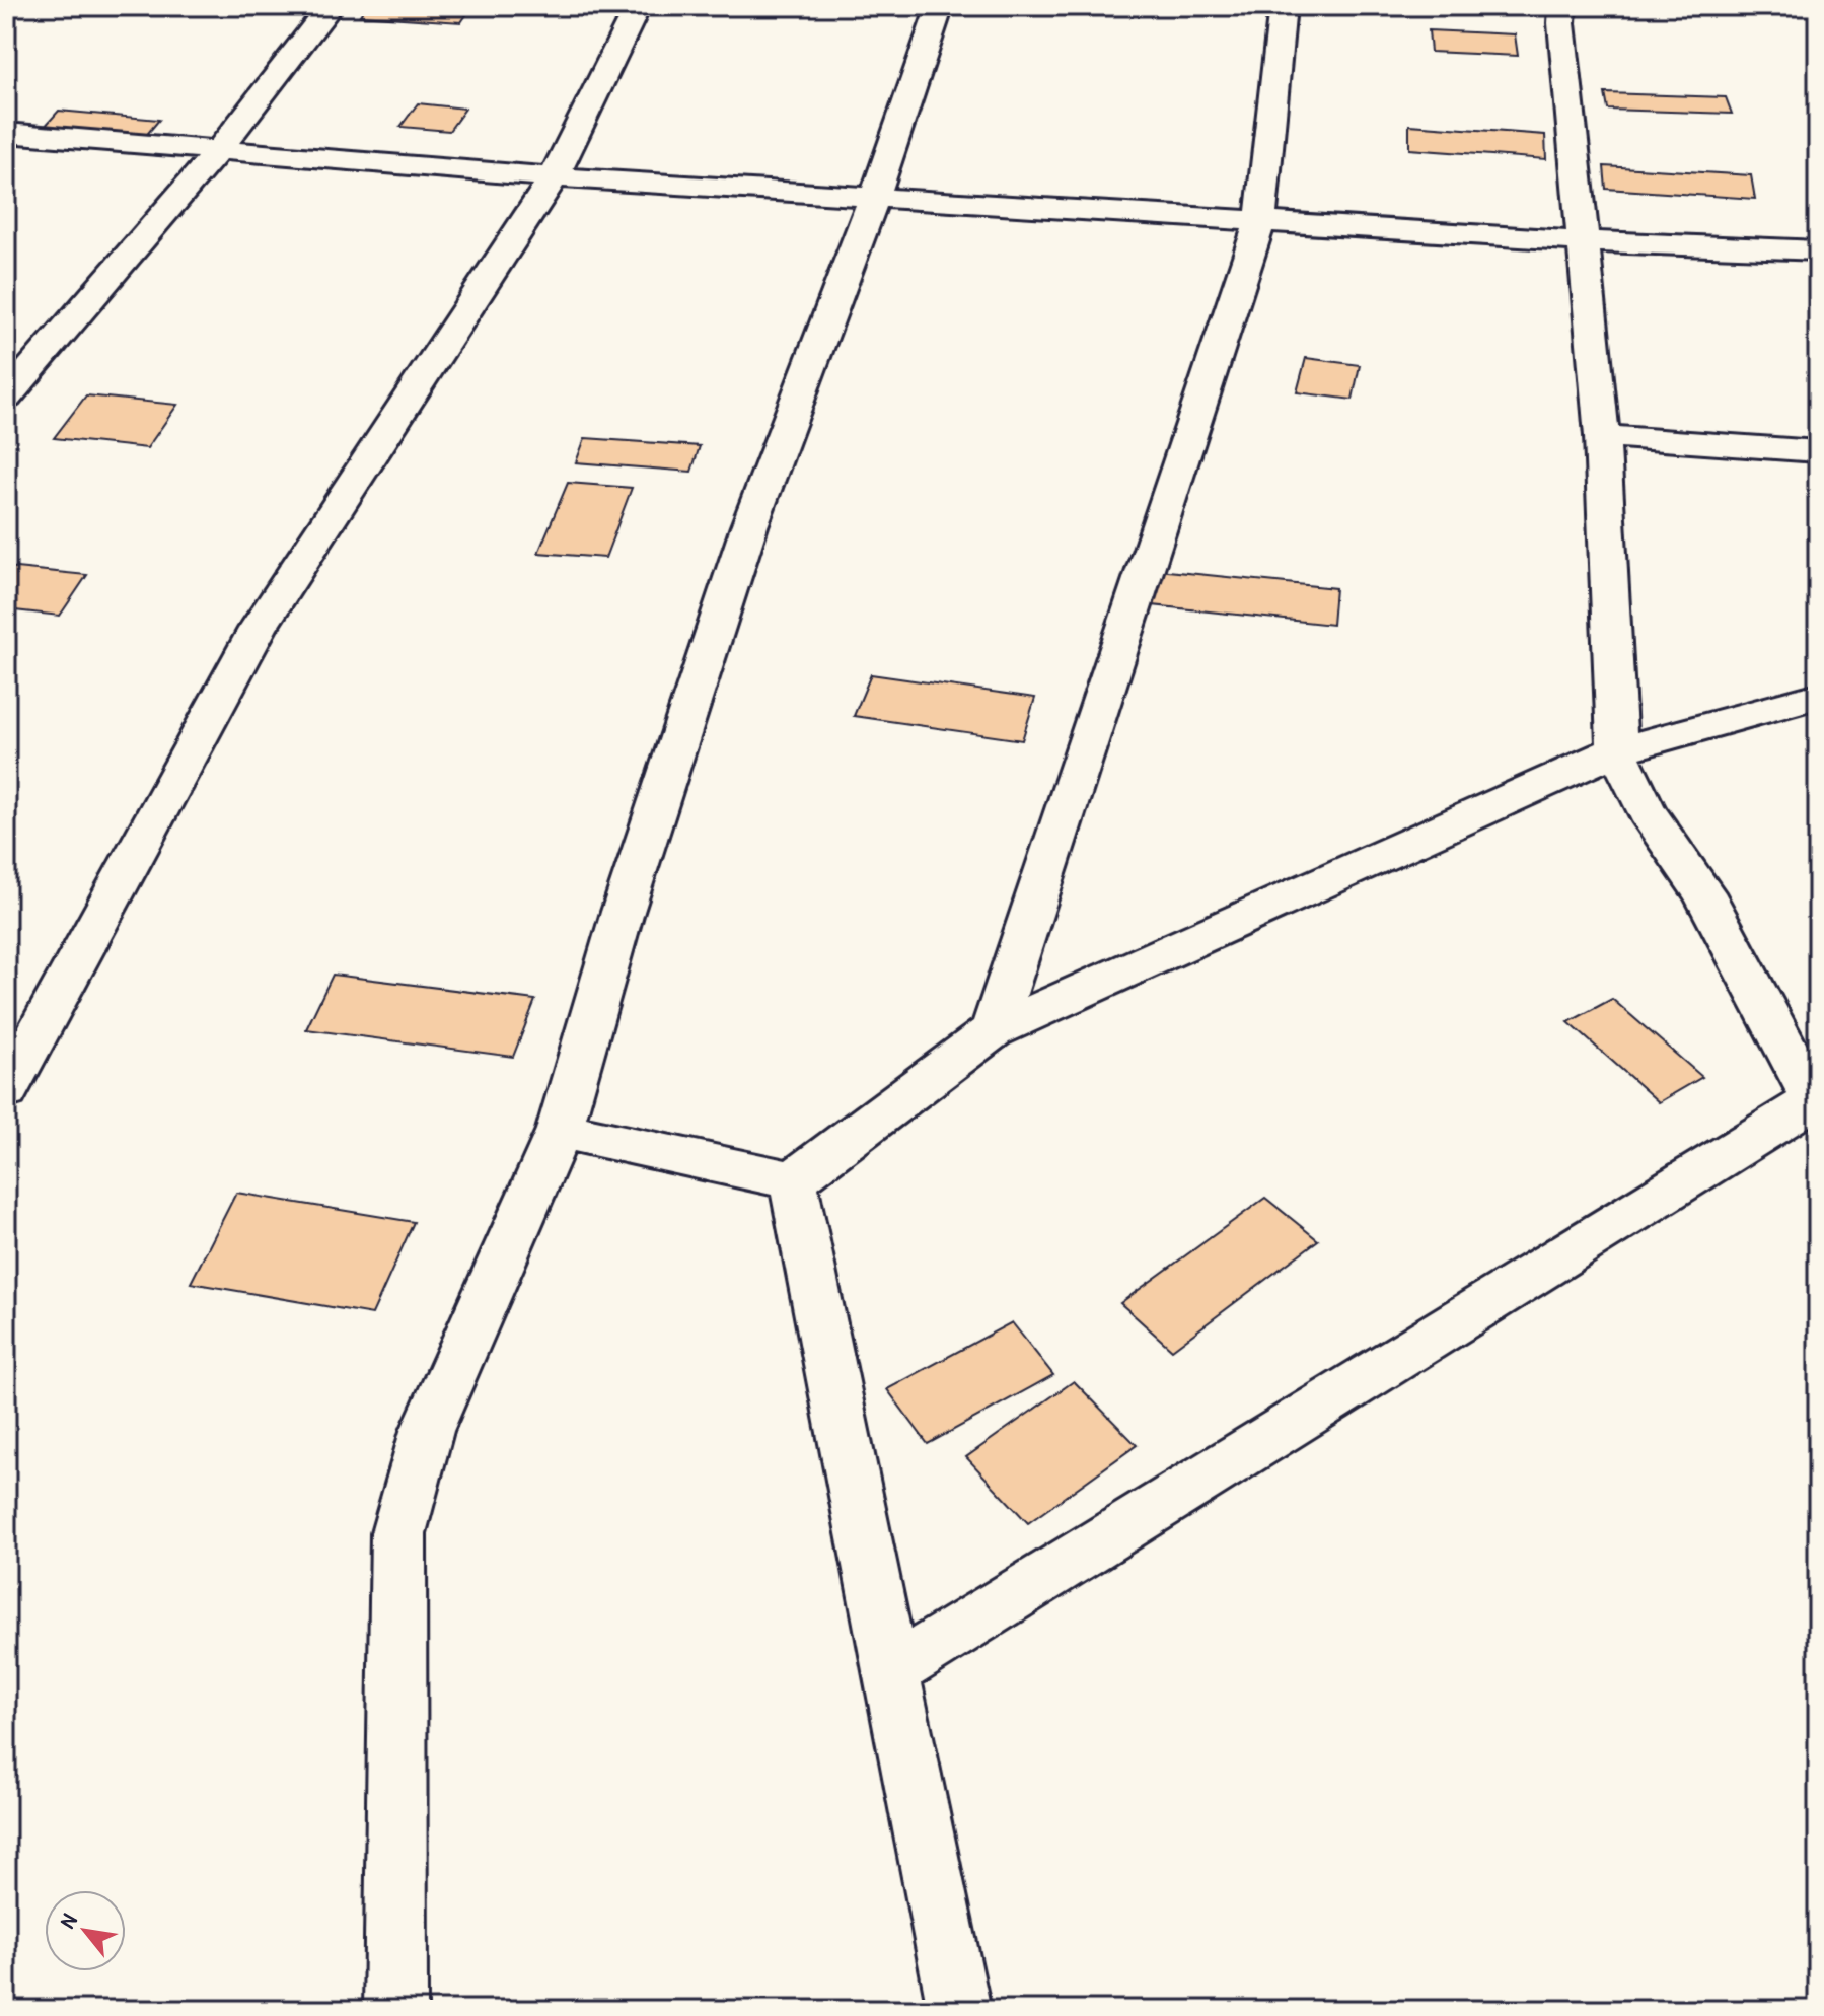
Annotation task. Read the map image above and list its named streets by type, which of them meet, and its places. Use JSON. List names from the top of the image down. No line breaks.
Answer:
{"north":"top left"}
